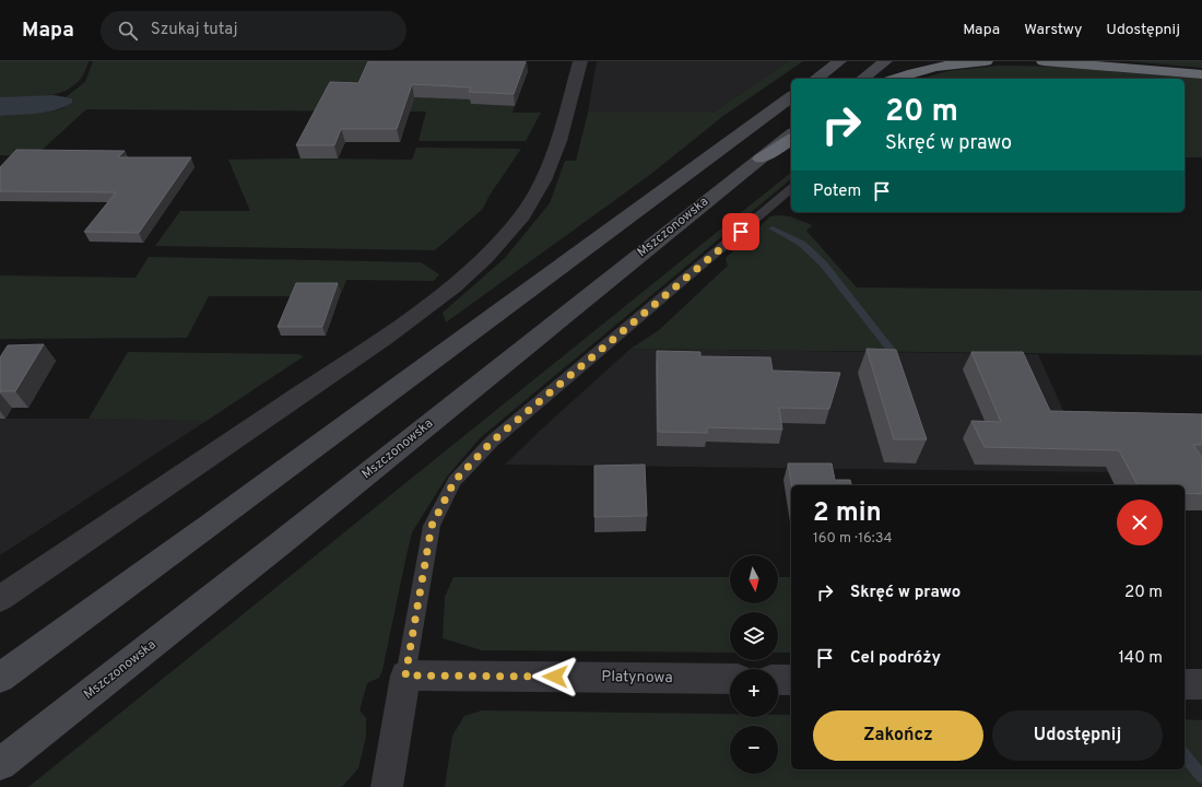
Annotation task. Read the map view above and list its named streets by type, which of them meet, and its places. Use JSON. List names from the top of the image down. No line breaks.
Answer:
{"streets":{"main road":["Mszczonowska"],"street":["Platynowa"]},"north":"bottom","page":{"header":"Mapa","search":"Szukaj tutaj","nav":["Mapa","Warstwy","Udostępnij"],"turn":["20 m","Skręć w prawo"],"then":"Potem","heading":["2 min","160 m · 16:34"],"map_buttons":["+","−"],"list":[{"name":"Skręć w prawo","value":"20 m"},{"name":"Cel podróży","value":"140 m"}],"buttons":["Zakończ","Udostępnij"]}}
